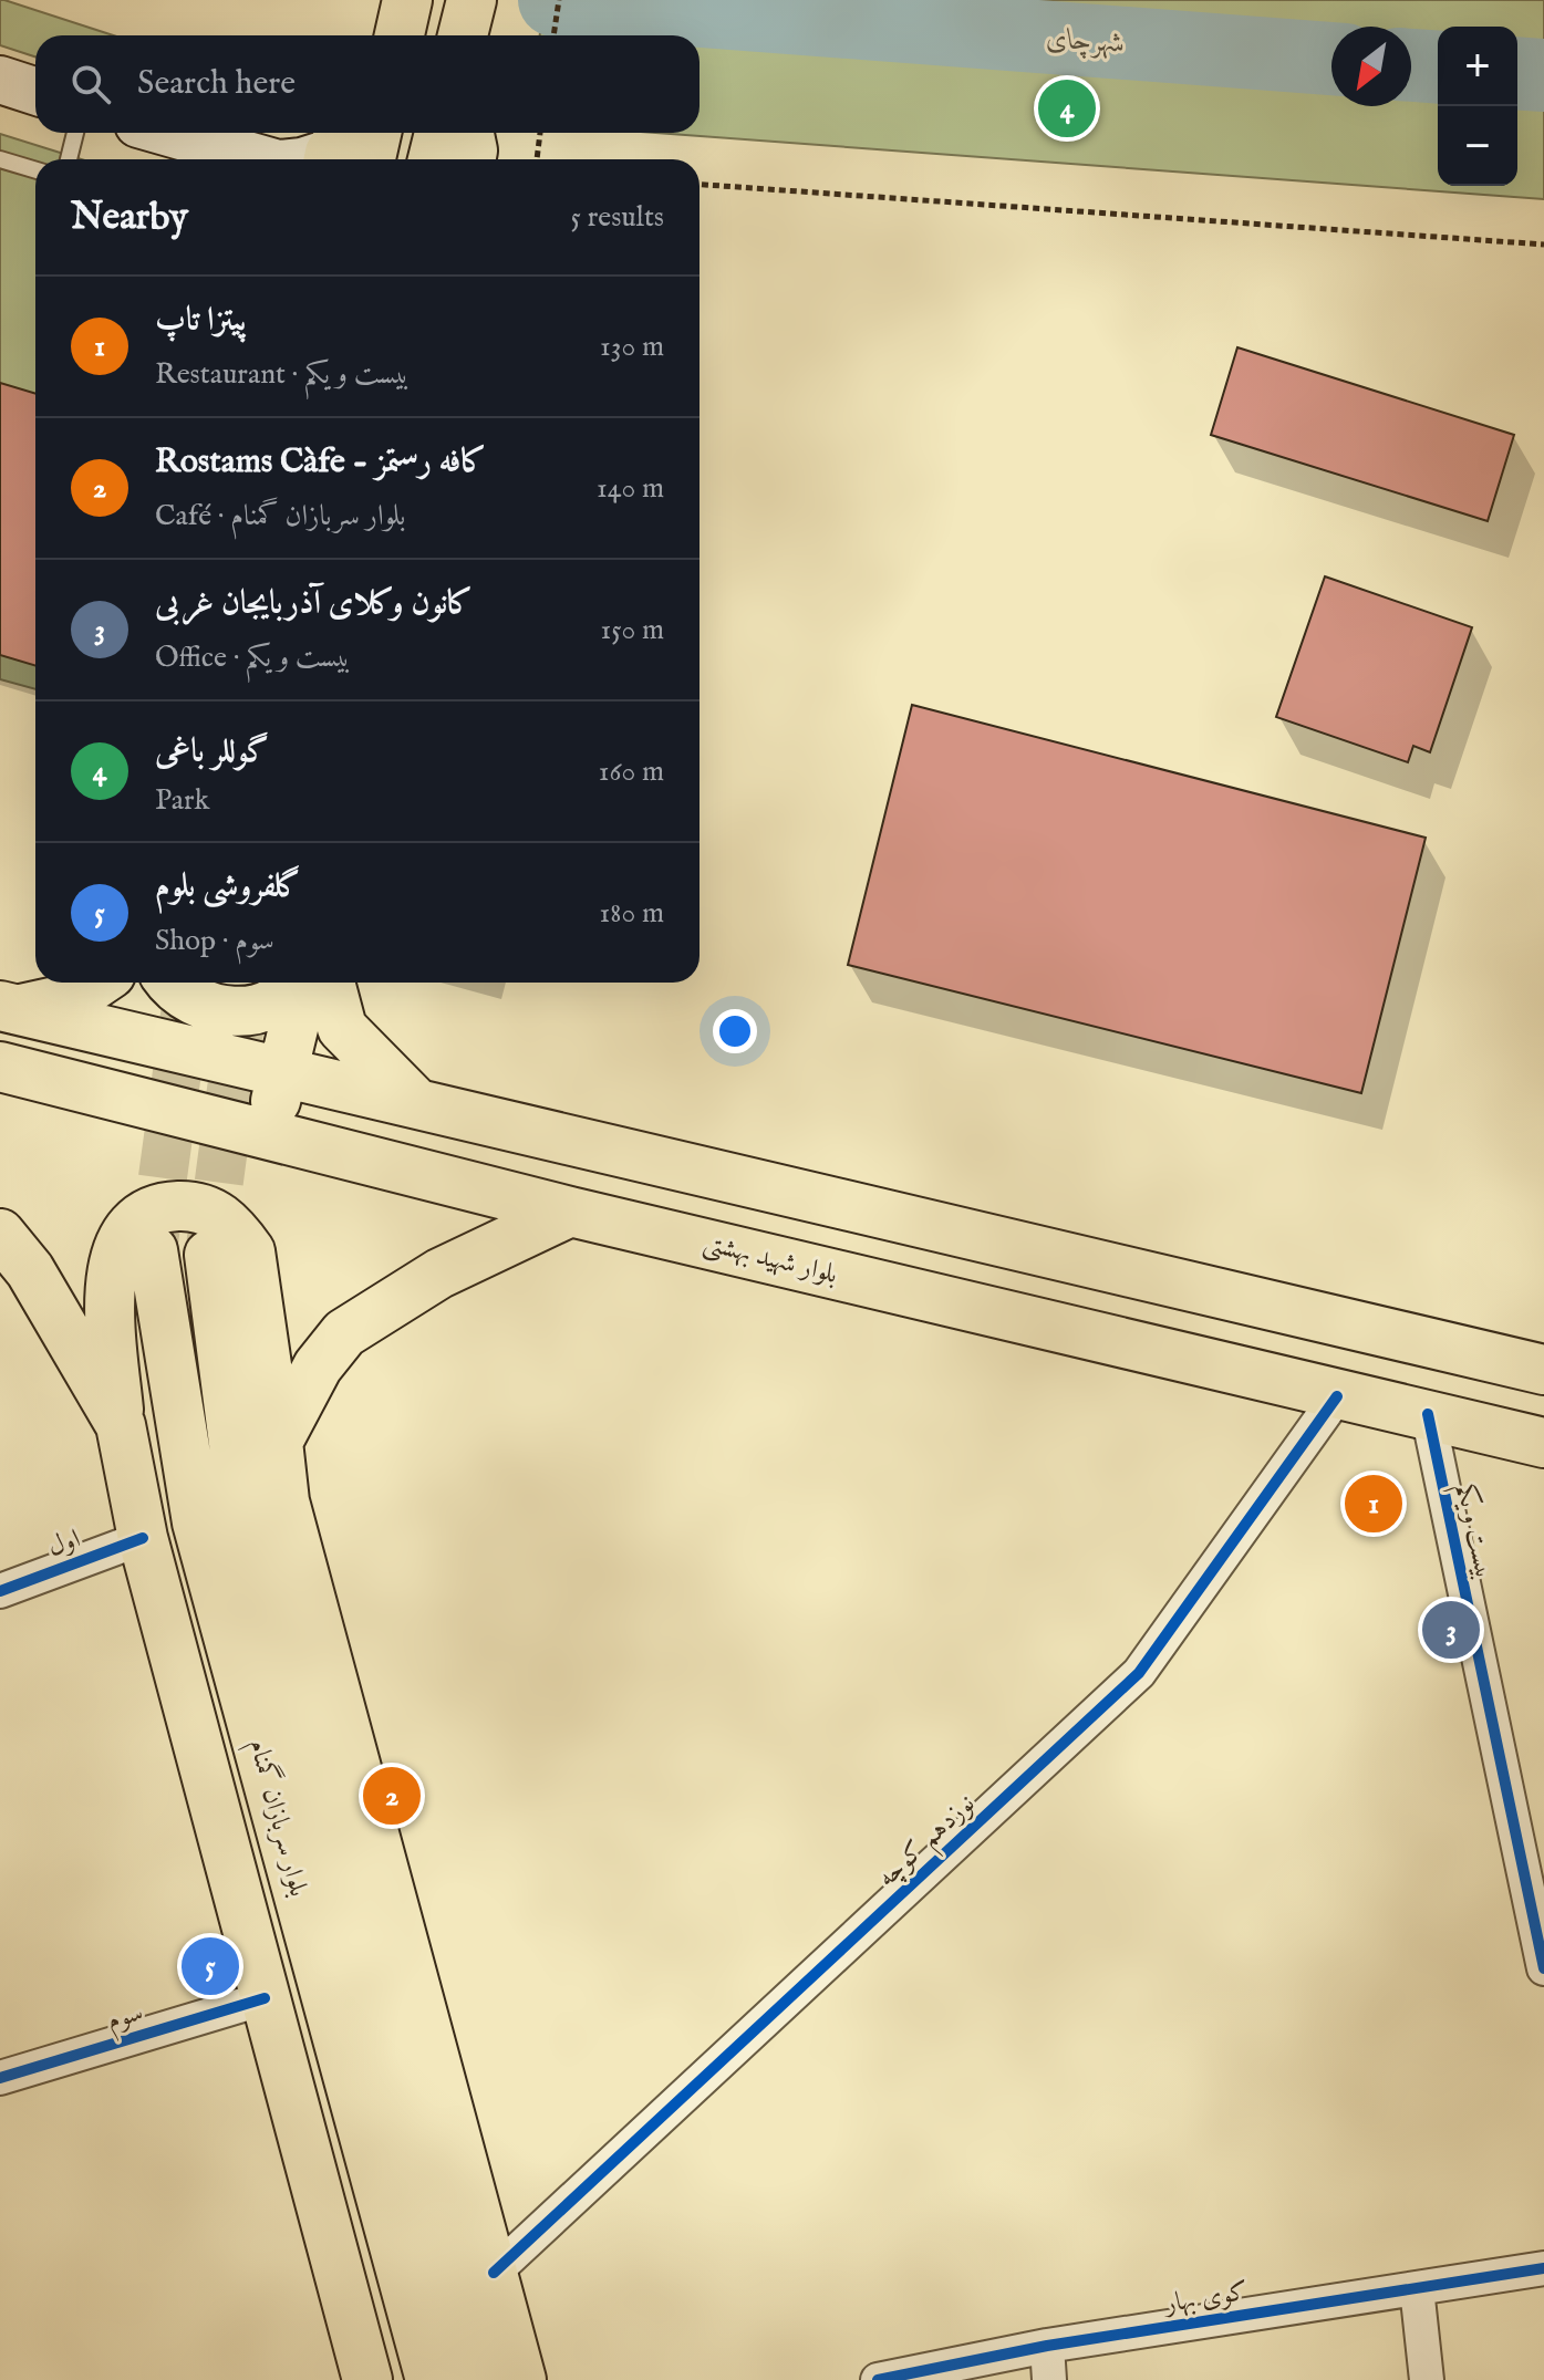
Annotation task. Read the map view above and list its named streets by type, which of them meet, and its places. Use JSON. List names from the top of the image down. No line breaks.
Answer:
{"streets":{"main road":["بلوار شهید بهشتی","بلوار سربازان گمنام"],"street":["بیست و یکم","اول","نوزدهم کوچه","سوم","کوی بهار"]},"crossings":[["بلوار شهید بهشتی","بیست و یکم"],["بلوار شهید بهشتی","نوزدهم کوچه"]],"water":["شهرچای"],"north":"bottom left","page":{"map_buttons":["+","−"],"search":"Search here","pins":["4","1","3","2","5"],"heading":["Nearby","5 results"],"list":[{"mark":"1","name":"پیتزا تاپ","note":"Restaurant · بیست و یکم","value":"130 m"},{"mark":"2","name":"Rostams Càfe - کافه رستمز","note":"Café · بلوار سربازان گمنام","value":"140 m"},{"mark":"3","name":"کانون وکلای آذربایجان غربی","note":"Office · بیست و یکم","value":"150 m"},{"mark":"4","name":"گوللر باغی","note":"Park","value":"160 m"},{"mark":"5","name":"گلفروشی بلوم","note":"Shop · سوم","value":"180 m"}]}}
